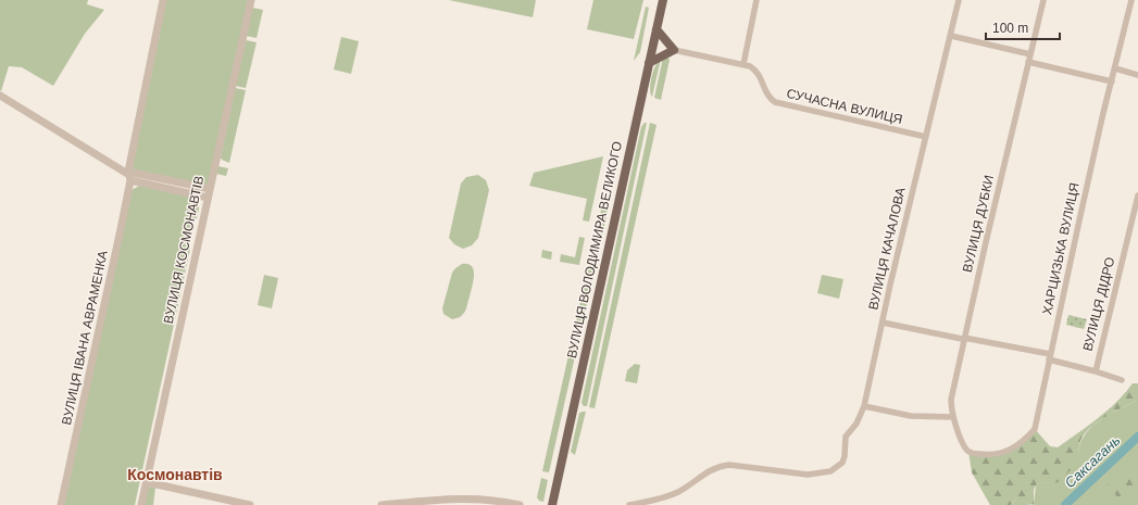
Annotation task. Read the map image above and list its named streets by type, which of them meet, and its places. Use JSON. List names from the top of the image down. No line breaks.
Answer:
{"streets":{"main road":["ВУЛИЦЯ ВОЛОДИМИРА ВЕЛИКОГО"],"street":["СУЧАСНА ВУЛИЦЯ","ВУЛИЦЯ ДУБКИ","ВУЛИЦЯ КАЧАЛОВА","ХАРЦИЗЬКА ВУЛИЦЯ","ВУЛИЦЯ КОСМОНАВТІВ","ВУЛИЦЯ ДІДРО","ВУЛИЦЯ ІВАНА АВРАМЕНКА"]},"crossings":[["СУЧАСНА ВУЛИЦЯ","ВУЛИЦЯ КАЧАЛОВА"],["ВУЛИЦЯ ДУБКИ","ХАРЦИЗЬКА ВУЛИЦЯ"],["ВУЛИЦЯ ДУБКИ","ВУЛИЦЯ ДІДРО"],["ВУЛИЦЯ КАЧАЛОВА","ВУЛИЦЯ ДІДРО"],["ХАРЦИЗЬКА ВУЛИЦЯ","ВУЛИЦЯ ДІДРО"]],"districts":["Космонавтів"],"water":["Саксагань"],"scale_bar":"100 m"}
